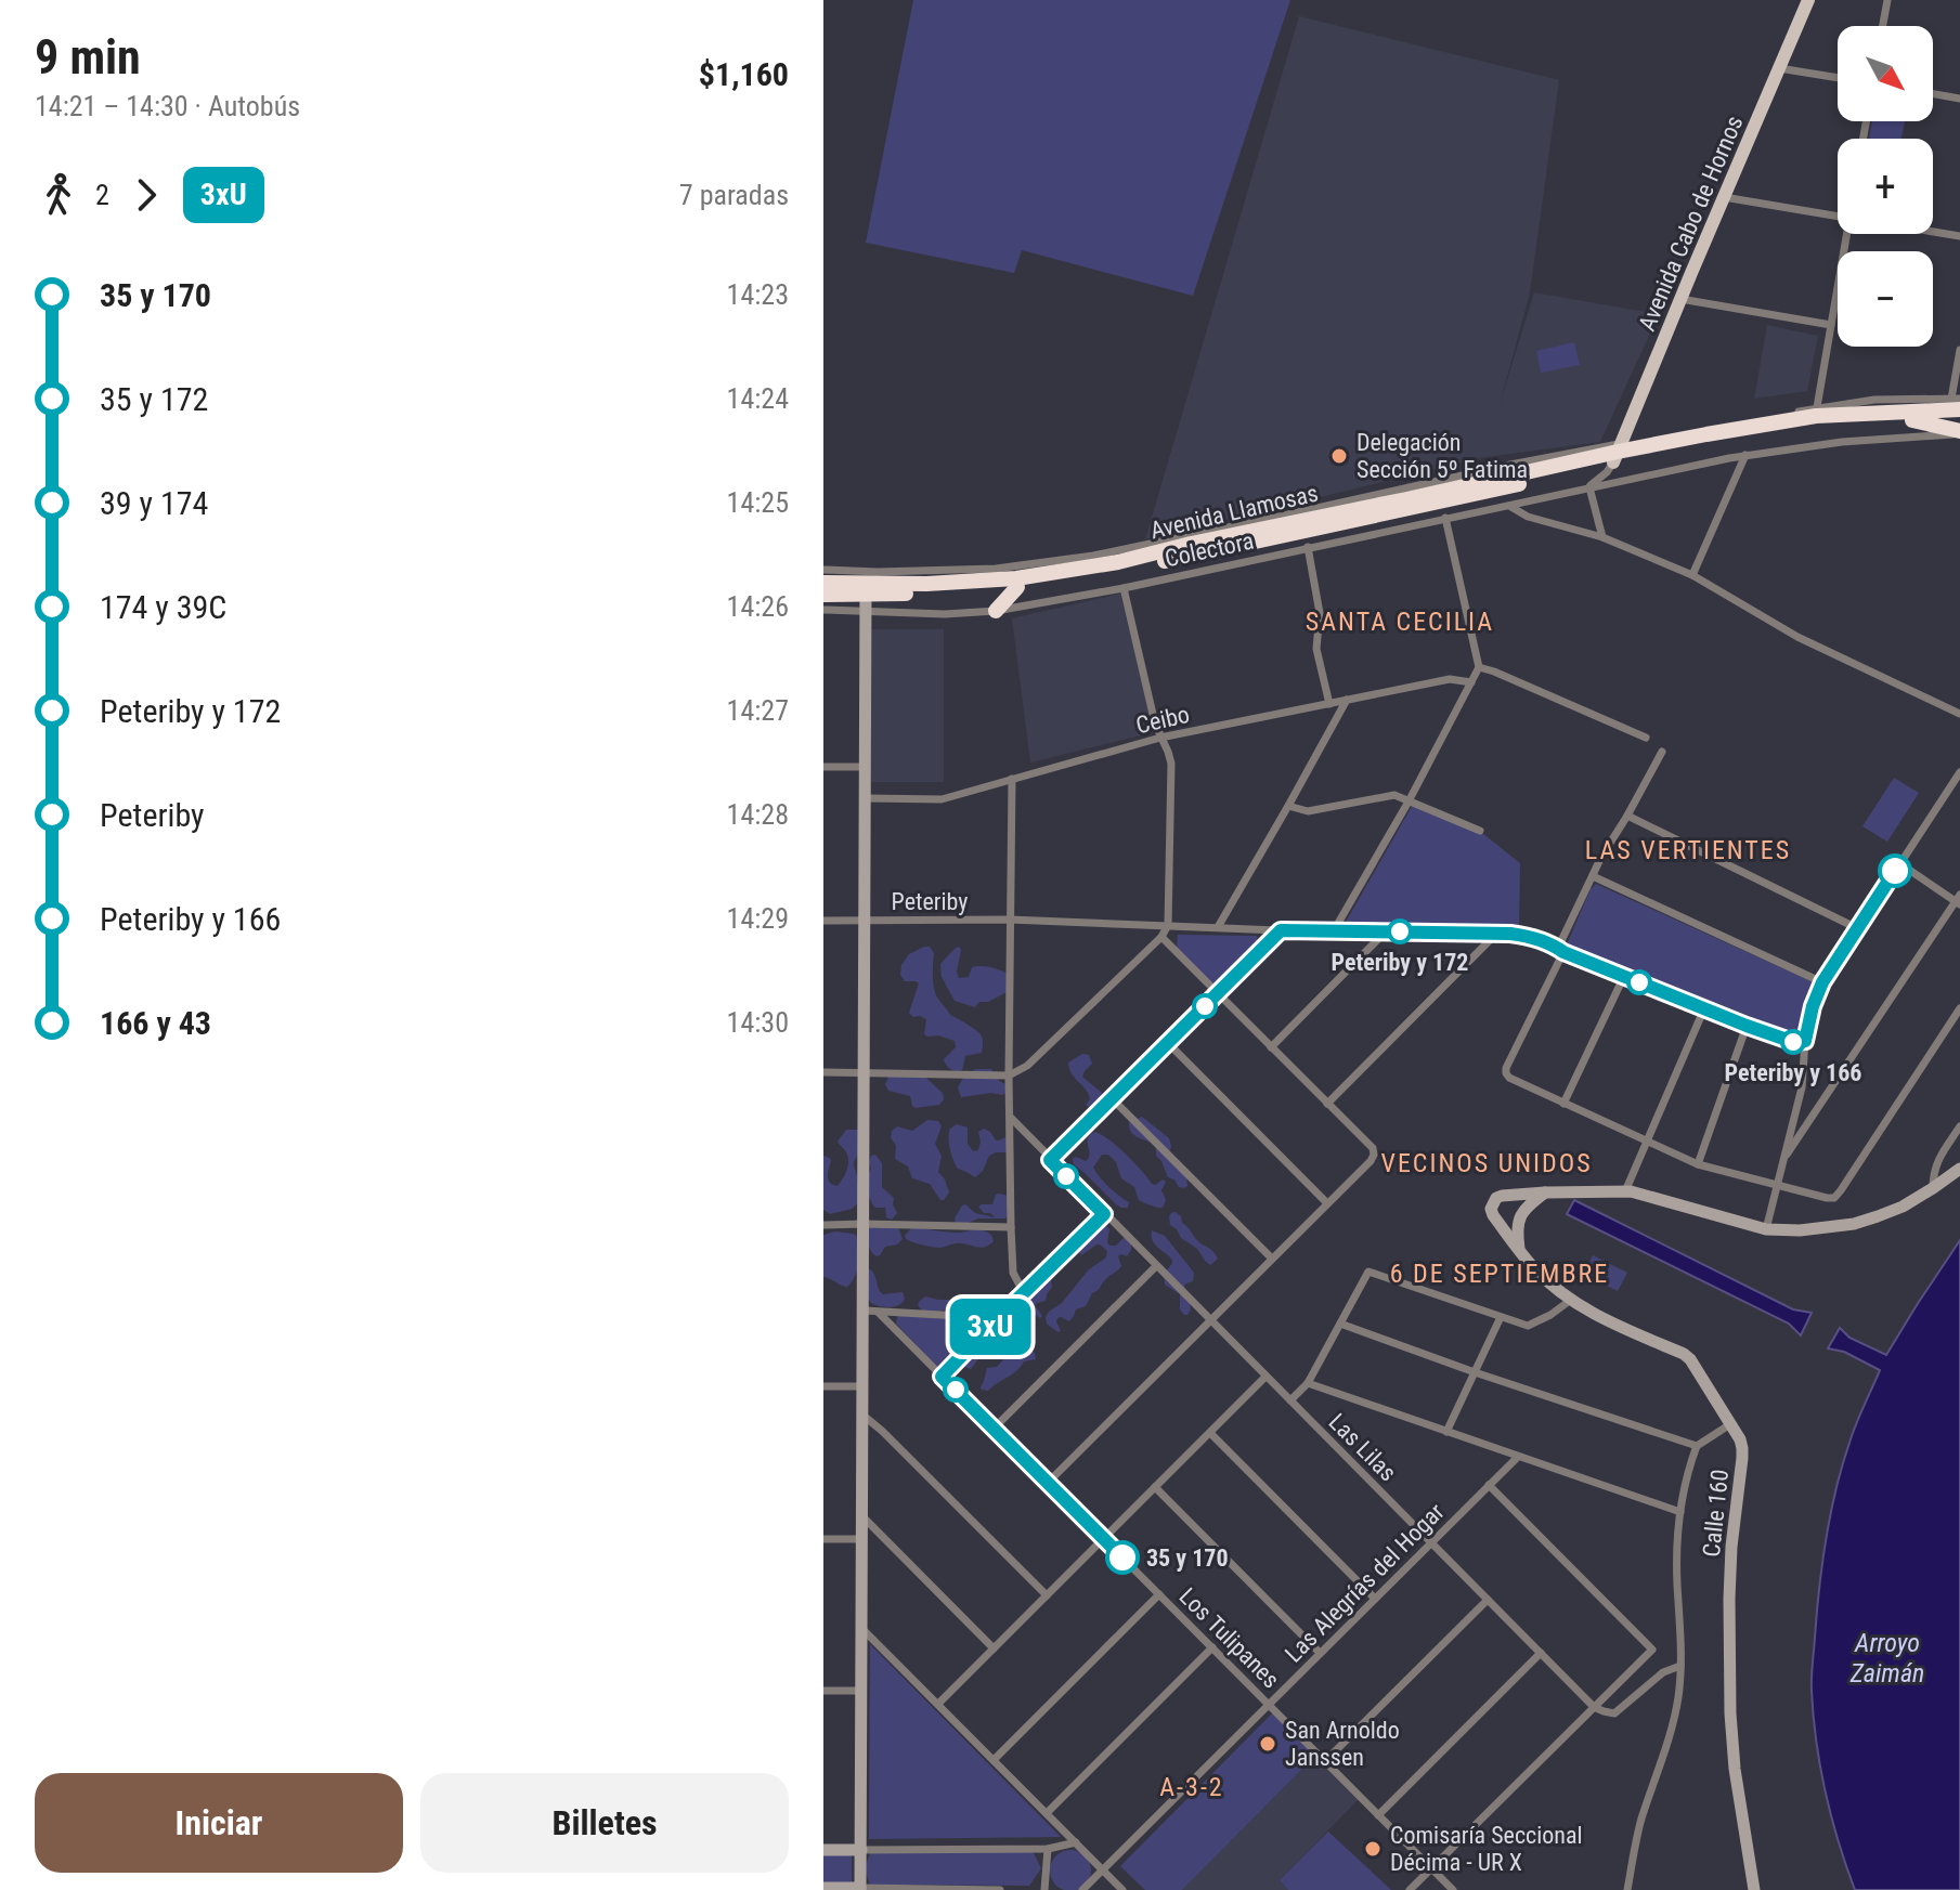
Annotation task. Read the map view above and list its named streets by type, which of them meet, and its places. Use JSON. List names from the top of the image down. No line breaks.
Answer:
{"streets":{"highway":["Avenida Llamosas"],"main road":["Avenida Cabo de Hornos","Calle 160"],"street":["Colectora","Ceibo","Peteriby","Las Lilas","Las Alegrías del Hogar","Los Tulipanes"]},"crossings":[["Avenida Cabo de Hornos","Avenida Llamosas"],["Avenida Llamosas","Colectora"],["Las Lilas","Las Alegrías del Hogar"],["Las Alegrías del Hogar","Los Tulipanes"]],"districts":["SANTA CECILIA","LAS VERTIENTES","VECINOS UNIDOS","6 DE SEPTIEMBRE","A-3-2"],"water":["Arroyo Zaimán"],"places":["Delegación Sección 5º Fatima","Peteriby y 172","Peteriby y 166","35 y 170","San Arnoldo Janssen","Comisaría Seccional Décima - UR X"],"lines":["bus line 3xU"],"north":"bottom right","page":{"heading":["9 min","14:21 – 14:30 · Autobús","$1,160"],"on_map":"3xU","map_buttons":["+","−"],"legs":["2","3xU","7 paradas"],"list":[{"name":"35 y 170","value":"14:23"},{"name":"35 y 172","value":"14:24"},{"name":"39 y 174","value":"14:25"},{"name":"174 y 39C","value":"14:26"},{"name":"Peteriby y 172","value":"14:27"},{"name":"Peteriby","value":"14:28"},{"name":"Peteriby y 166","value":"14:29"},{"name":"166 y 43","value":"14:30"}],"buttons":["Iniciar","Billetes"]}}
